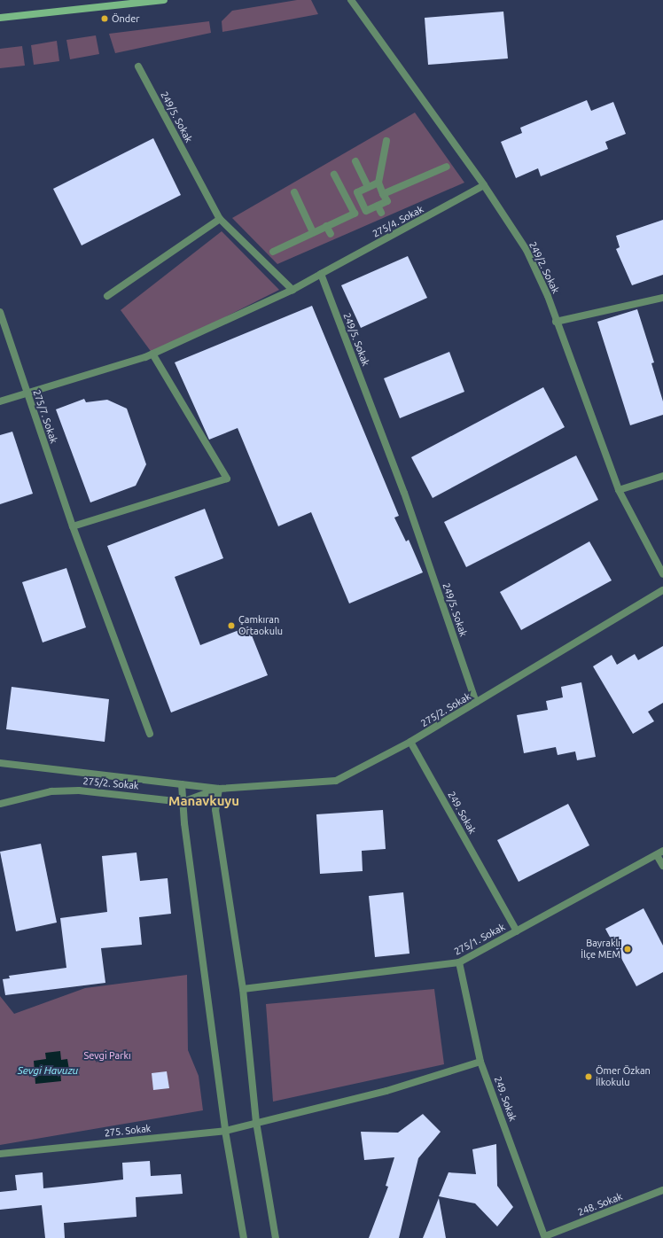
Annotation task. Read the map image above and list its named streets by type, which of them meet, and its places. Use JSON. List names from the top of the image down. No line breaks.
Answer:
{"streets":{"street":["249/5. Sokak","275/4. Sokak","249/2. Sokak","275/7. Sokak","275/2. Sokak","249. Sokak","275/1. Sokak","275. Sokak","248. Sokak"]},"crossings":[["249/5. Sokak","275/4. Sokak"],["249/5. Sokak","275/2. Sokak"],["275/4. Sokak","249/2. Sokak"],["275/2. Sokak","249. Sokak"],["249. Sokak","275/1. Sokak"],["249. Sokak","275. Sokak"],["249. Sokak","248. Sokak"]],"districts":["Manavkuyu"],"water":["Sevgi Havuzu"],"parks":["Sevgi Parkı"],"places":["Önder","Çamkıran Ortaokulu","Bayraklı İlçe MEM","Ömer Özkan İlkokulu"]}
